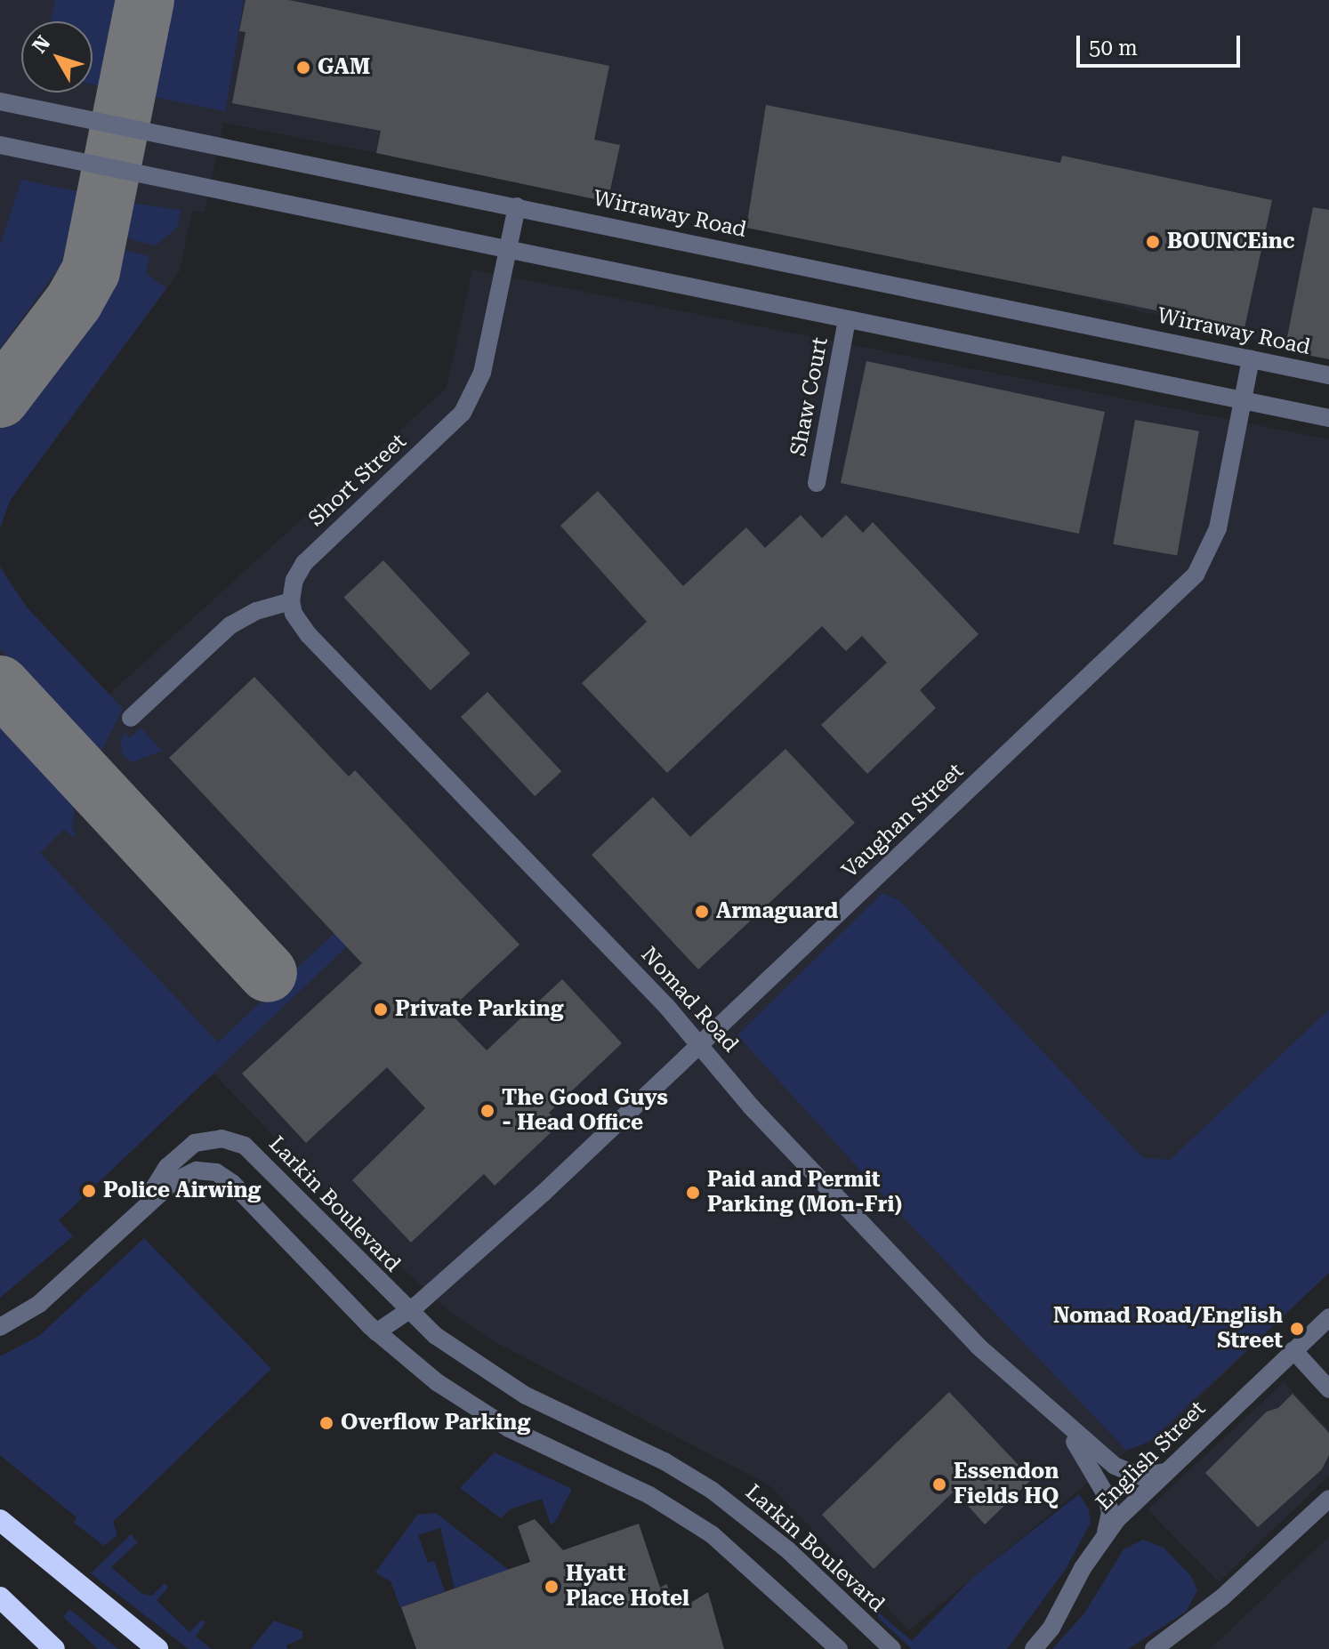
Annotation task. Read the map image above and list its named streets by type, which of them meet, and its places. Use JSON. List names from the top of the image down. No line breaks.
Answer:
{"streets":{"street":["Wirraway Road","Shaw Court","Short Street","Vaughan Street","Nomad Road","Larkin Boulevard","English Street"]},"crossings":[["Wirraway Road","Short Street"],["Wirraway Road","Vaughan Street"],["Short Street","Nomad Road"],["Vaughan Street","Nomad Road"],["Vaughan Street","Larkin Boulevard"],["Nomad Road","English Street"]],"places":["GAM","BOUNCEinc","Armaguard","Private Parking","The Good Guys - Head Office","Police Airwing","Paid and Permit Parking (Mon-Fri)","Nomad Road/English Street","Overflow Parking","Essendon Fields HQ","Hyatt Place Hotel"],"scale_bar":"50 m","north":"top left"}
